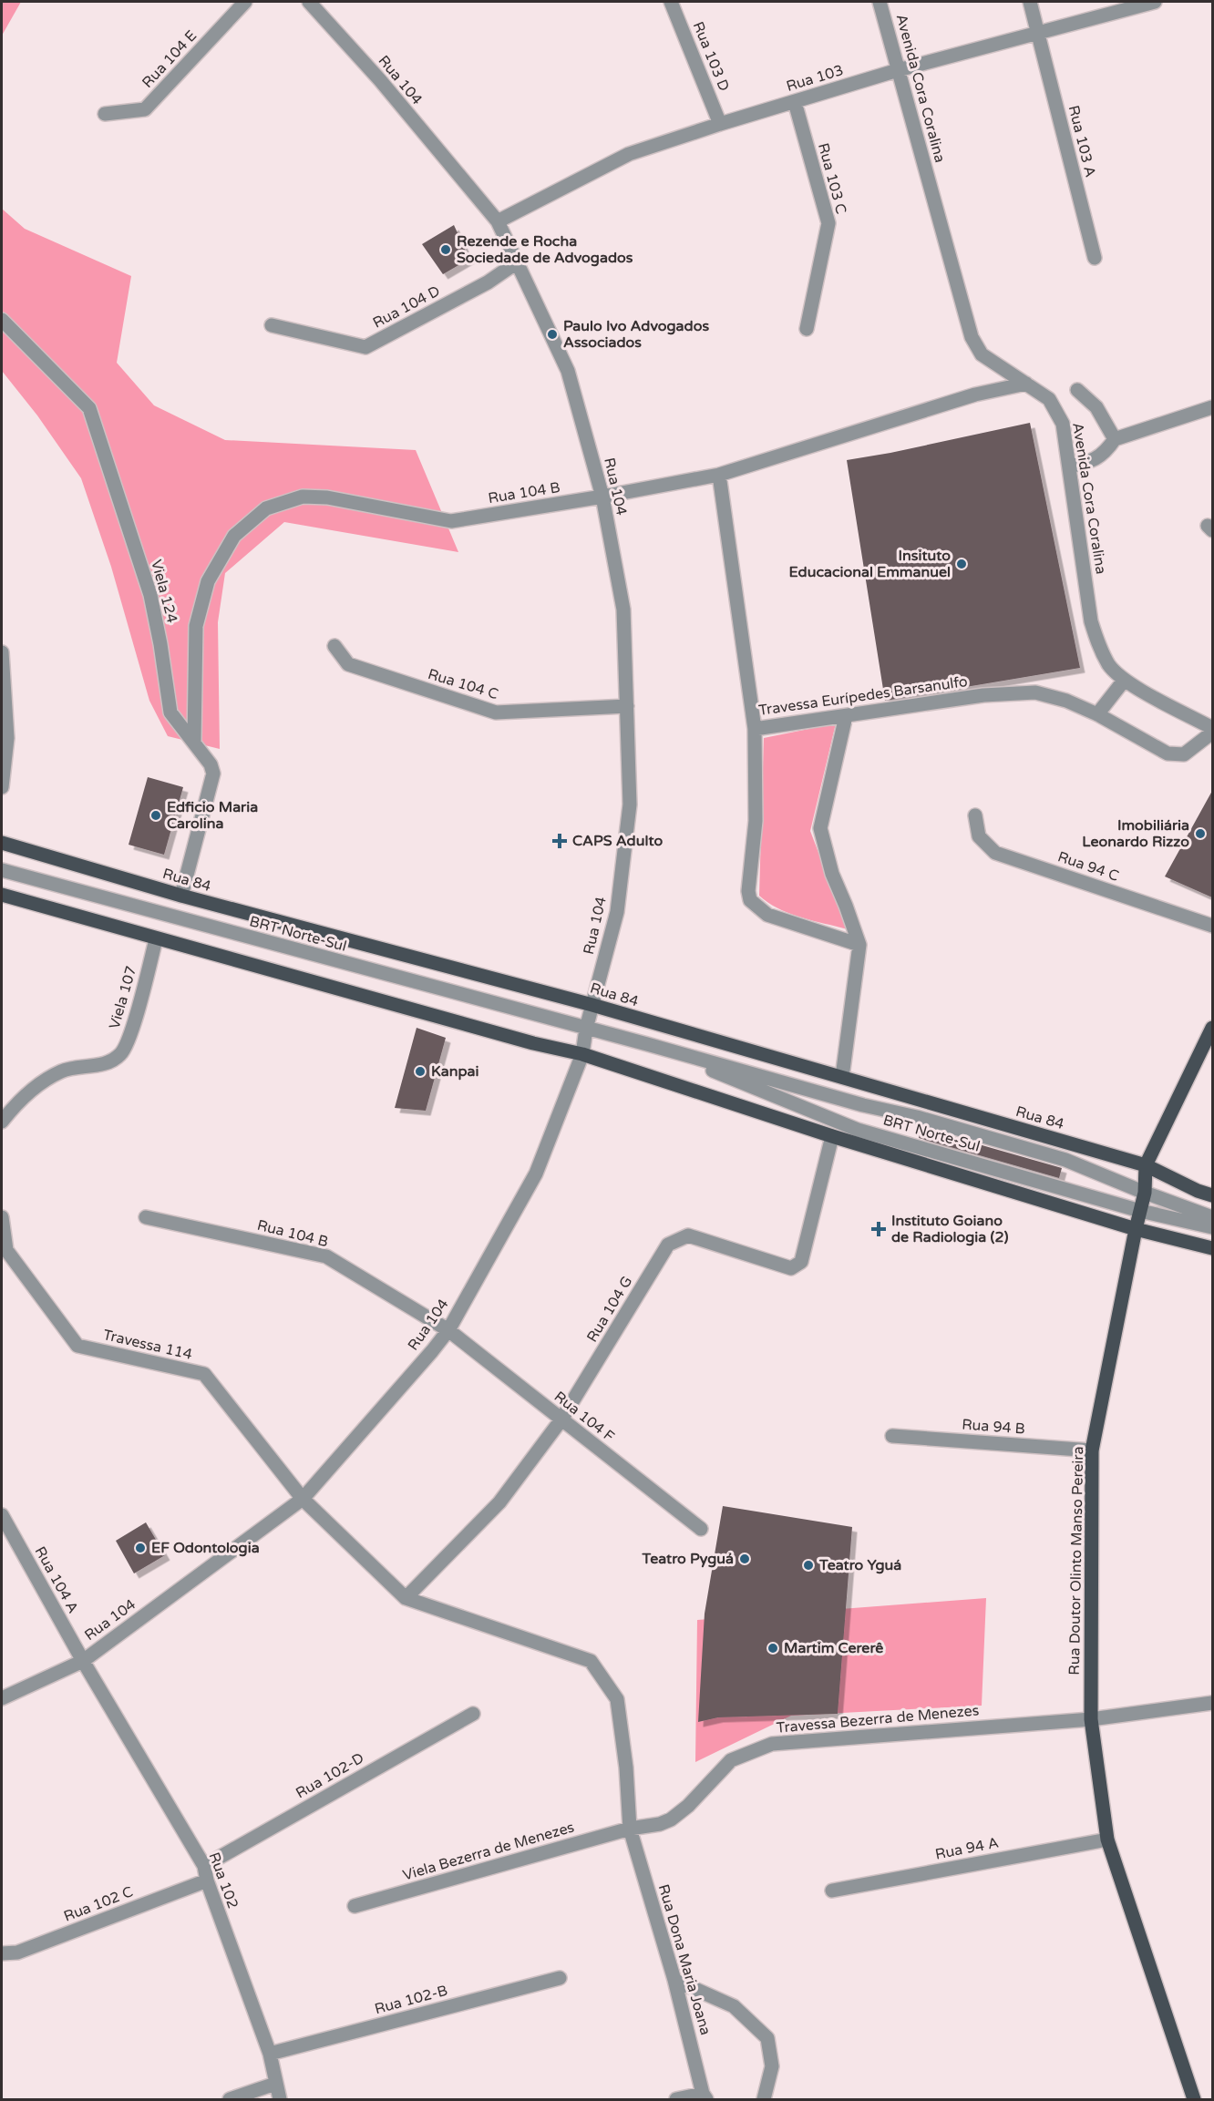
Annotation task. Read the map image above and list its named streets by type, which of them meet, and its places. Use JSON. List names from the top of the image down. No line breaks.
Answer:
{"streets":{"main road":["Rua 84","Rua Doutor Olinto Manso Pereira"],"street":["Rua 103 D","Rua 104 E","Rua 103","Rua 104","Avenida Cora Coralina","Rua 103 A","Rua 103 C","Rua 104 D","Rua 104 B","Viela 124","Rua 104 C","Travessa Eurípedes Barsanulfo","Rua 94 C","BRT Norte-Sul","Viela 107","Rua 104 G","Travessa 114","Rua 104 F","Rua 94 B","Rua 104 A","Travessa Bezerra de Menezes","Rua 102-D","Rua 94 A","Viela Bezerra de Menezes","Rua 102","Rua 102 C","Rua Dona Maria Joana","Rua 102-B"]},"crossings":[["Rua 103 D","Rua 103"],["Rua 103","Rua 104"],["Rua 103","Avenida Cora Coralina"],["Rua 103","Rua 103 A"],["Rua 103","Rua 103 C"],["Rua 104","Rua 104 D"],["Rua 104","Rua 104 B"],["Rua 104","Rua 104 C"],["Rua 104","Rua 84"],["Rua 104","BRT Norte-Sul"],["Rua 104","Travessa 114"],["Rua 104","Rua 104 F"],["Rua 104","Rua 104 A"],["Rua 104","Rua 102"],["Rua 104 B","Viela 124"],["Rua 104 B","Rua 104 F"],["Viela 124","Rua 84"],["Rua 84","Rua Doutor Olinto Manso Pereira"],["BRT Norte-Sul","Rua Doutor Olinto Manso Pereira"],["Rua 104 G","Rua 104 F"],["Rua 94 B","Rua Doutor Olinto Manso Pereira"],["Rua Doutor Olinto Manso Pereira","Travessa Bezerra de Menezes"],["Rua Doutor Olinto Manso Pereira","Rua 94 A"],["Rua 104 A","Rua 102"],["Travessa Bezerra de Menezes","Viela Bezerra de Menezes"],["Travessa Bezerra de Menezes","Rua Dona Maria Joana"],["Rua 102-D","Rua 102"],["Viela Bezerra de Menezes","Rua Dona Maria Joana"],["Rua 102","Rua 102 C"],["Rua 102","Rua 102-B"]],"places":{"other":["Rezende e Rocha Sociedade de Advogados","Paulo Ivo Advogados Associados","Insituto Educacional Emmanuel","Edficio Maria Carolina","Imobiliária Leonardo Rizzo","Kanpai","EF Odontologia","Teatro Pyguá","Teatro Yguá","Martim Cererê"],"health":["CAPS Adulto","Instituto Goiano de Radiologia (2)"]}}
